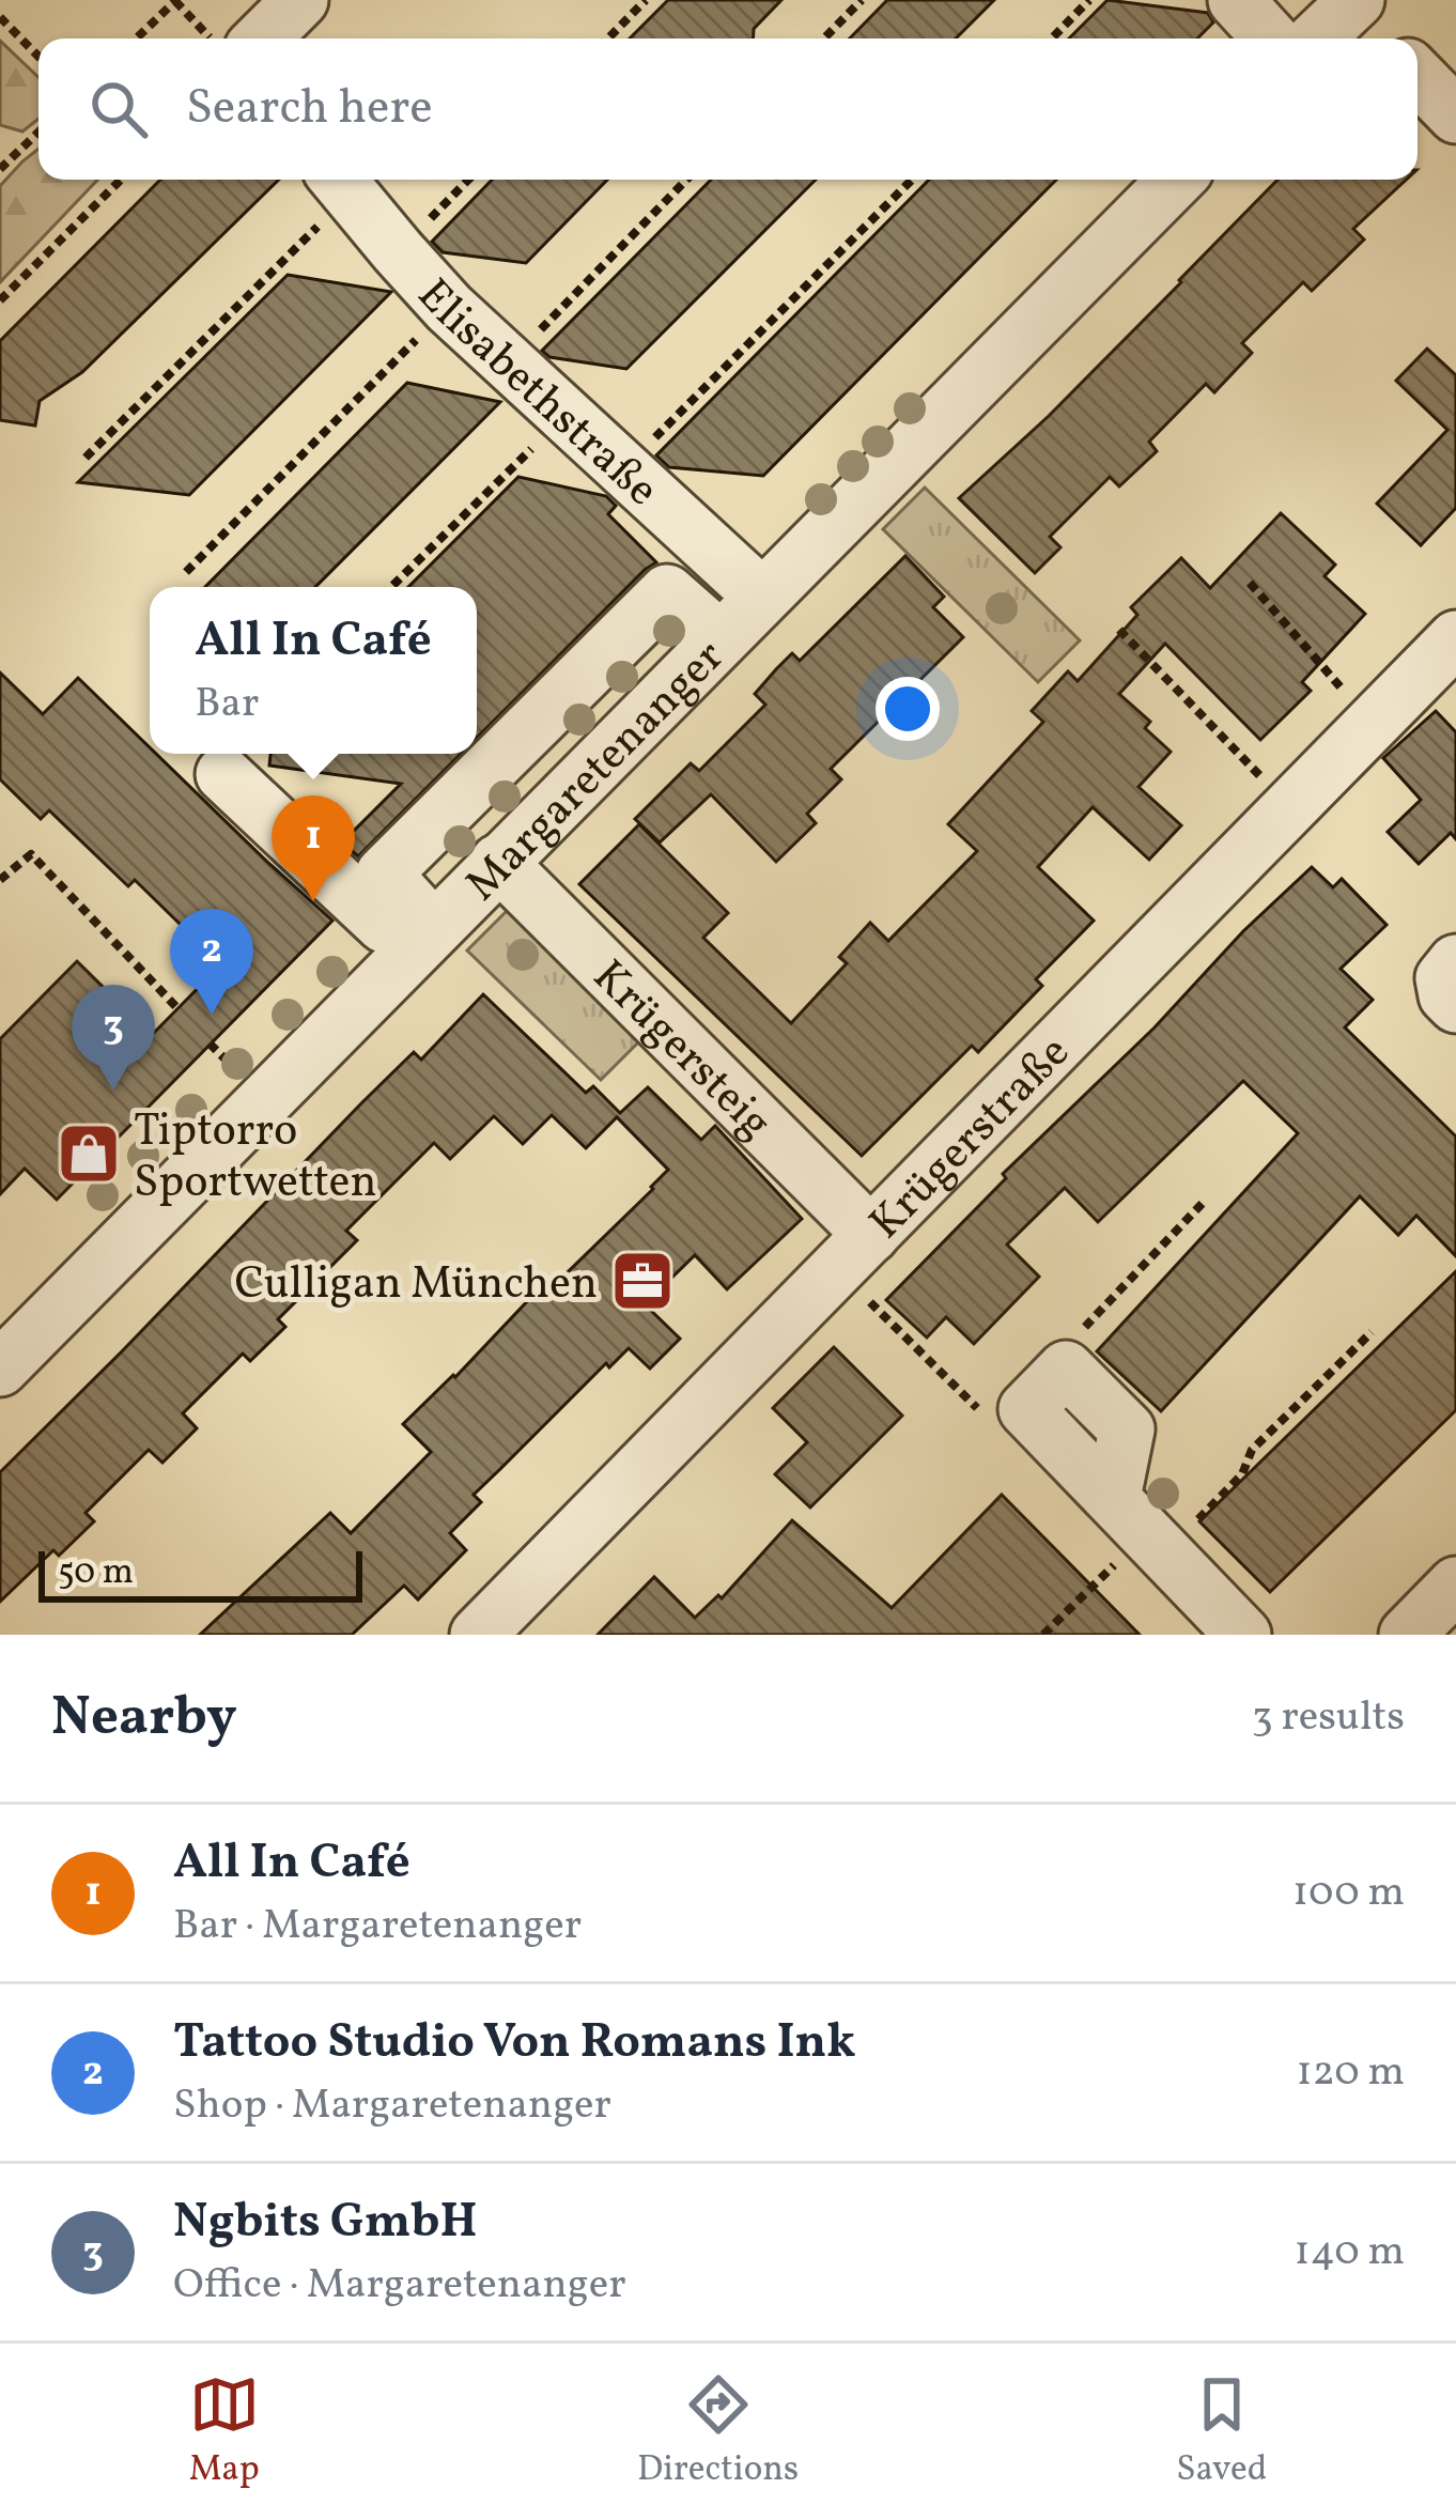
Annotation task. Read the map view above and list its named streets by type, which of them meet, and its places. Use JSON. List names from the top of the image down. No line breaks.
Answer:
{"streets":{"street":["Elisabethstraße","Margaretenanger","Krügersteig","Krügerstraße"]},"crossings":[["Elisabethstraße","Margaretenanger"],["Margaretenanger","Krügersteig"],["Krügersteig","Krügerstraße"]],"places":{"shop":["Tiptorro Sportwetten"],"office":["Culligan München"]},"scale_bar":"50 m","page":{"search":"Search here","popup":["All In Café","Bar"],"pins":["1","2","3"],"scale":"50 m","heading":["Nearby","3 results"],"list":[{"mark":"1","name":"All In Café","note":"Bar · Margaretenanger","value":"100 m"},{"mark":"2","name":"Tattoo Studio Von Romans Ink","note":"Shop · Margaretenanger","value":"120 m"},{"mark":"3","name":"Ngbits GmbH","note":"Office · Margaretenanger","value":"140 m"}],"nav":["Map","Directions","Saved"]}}
